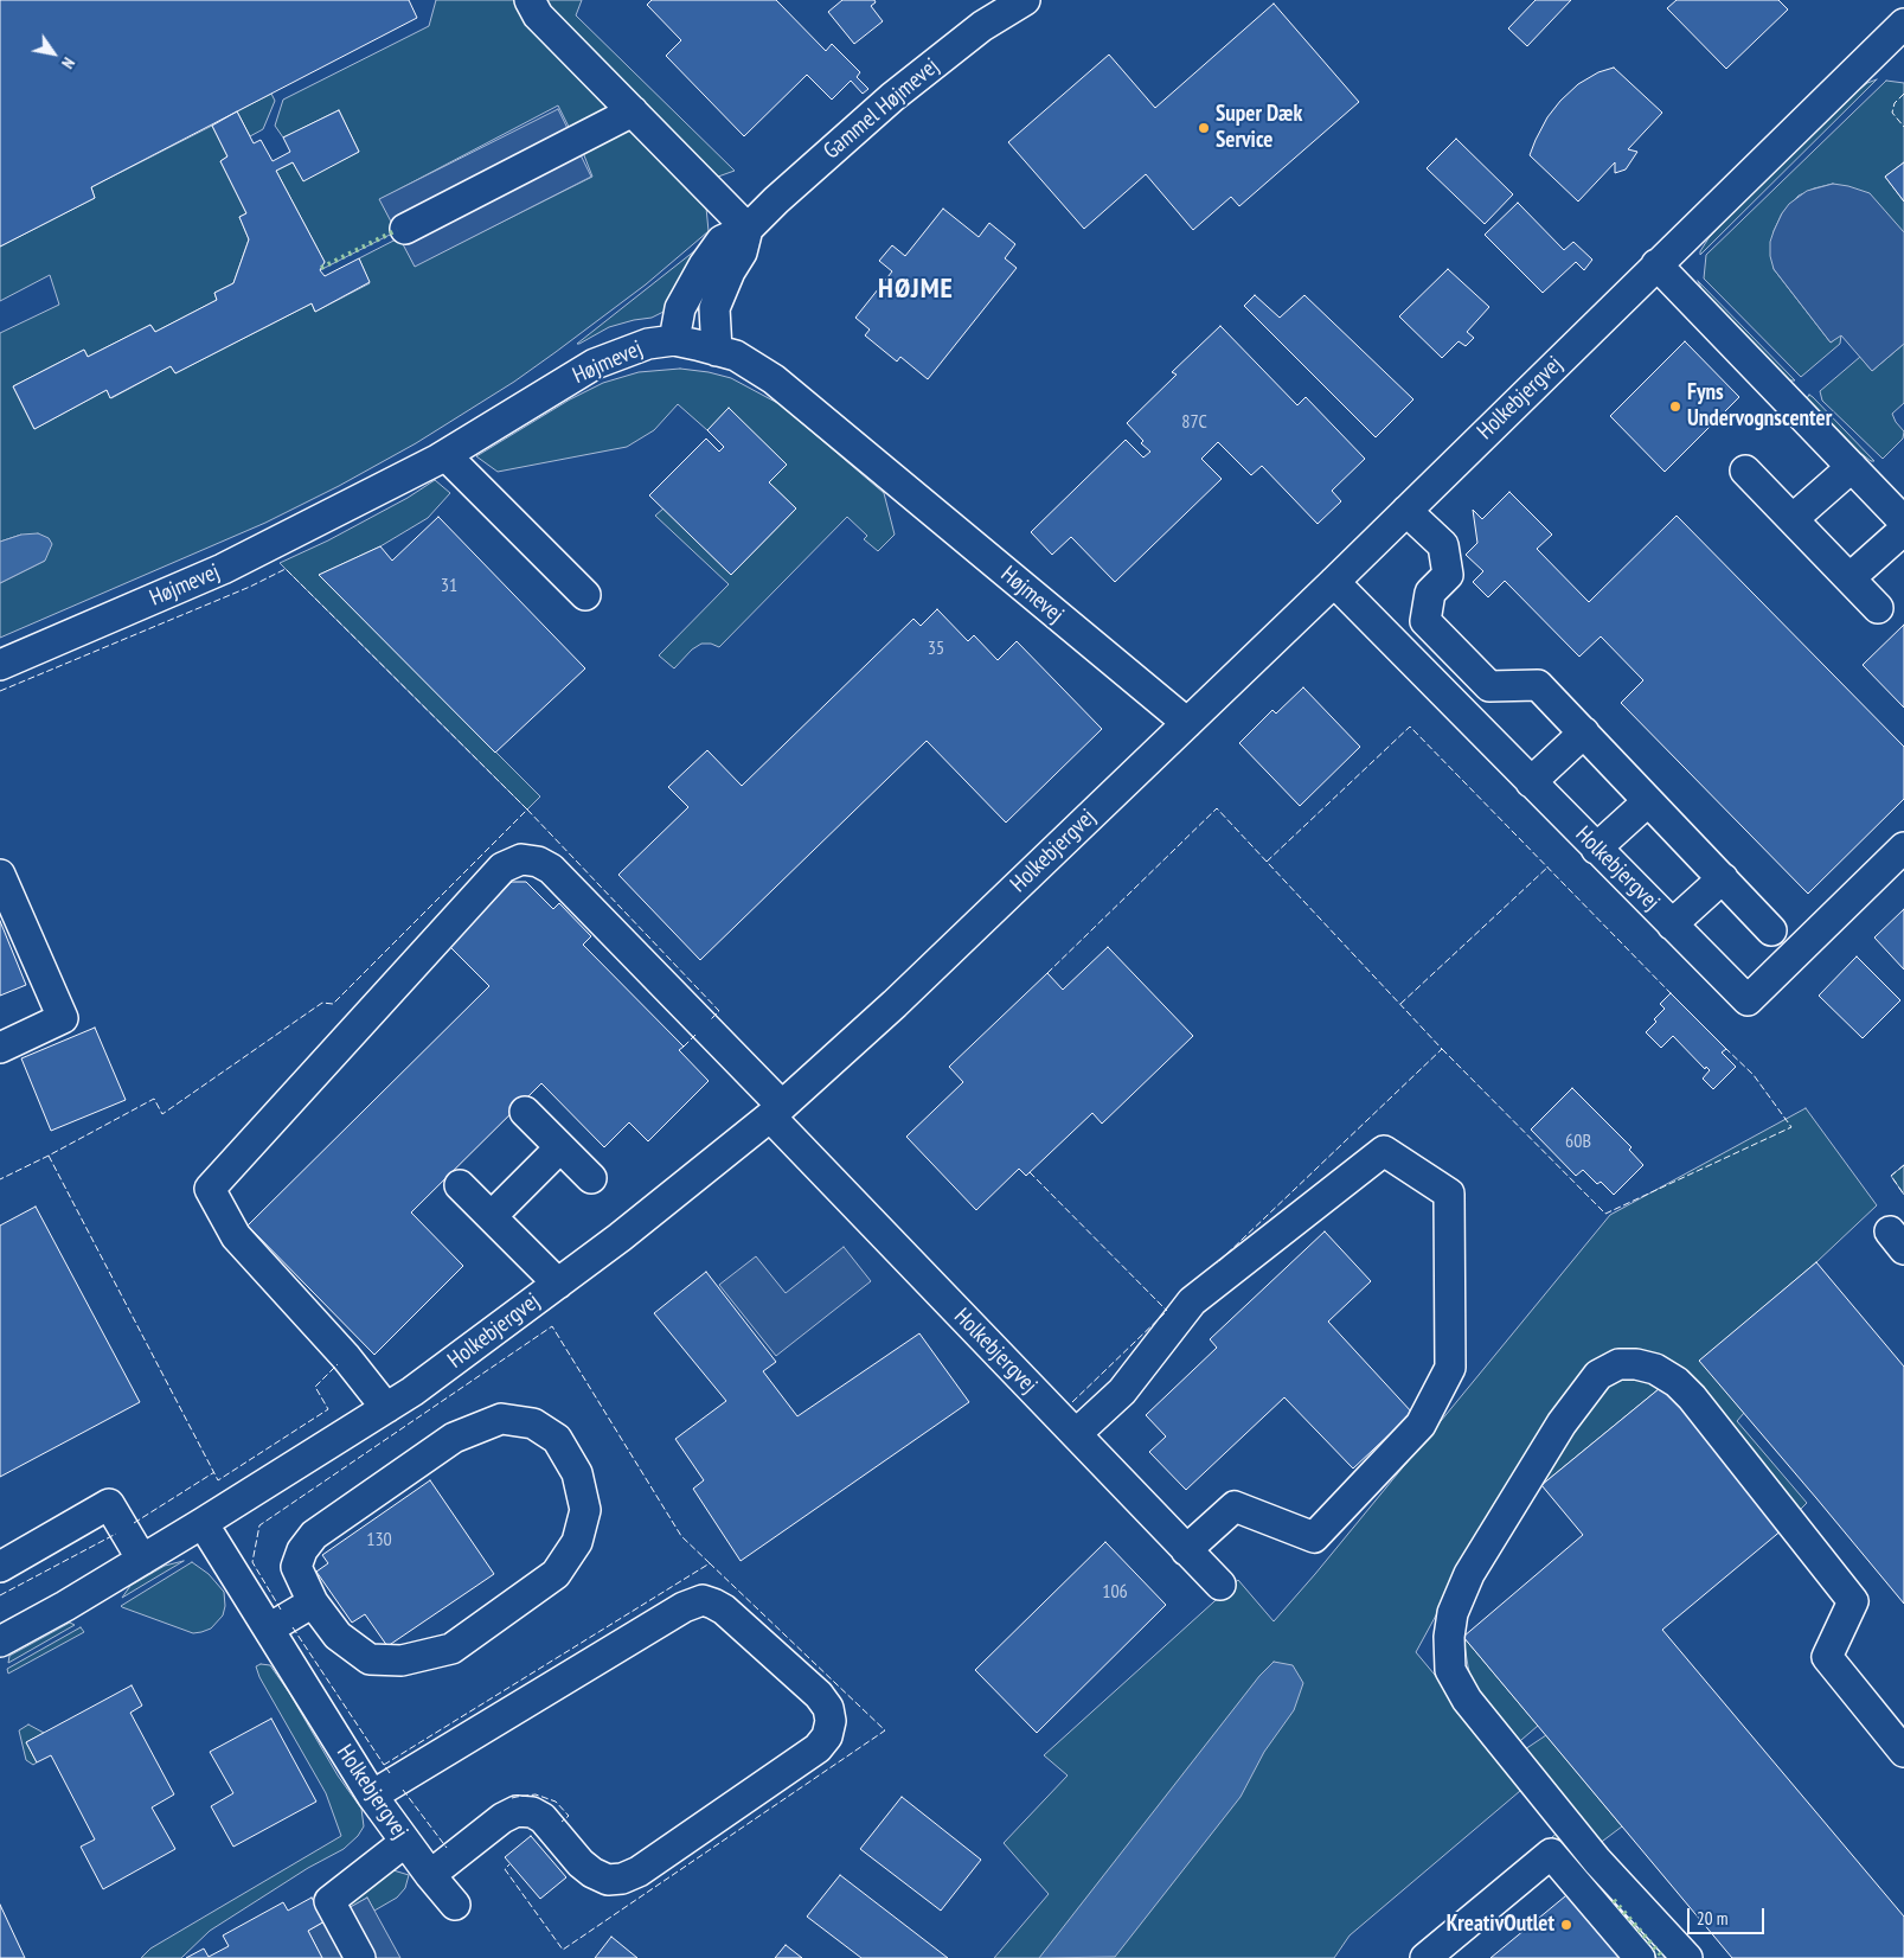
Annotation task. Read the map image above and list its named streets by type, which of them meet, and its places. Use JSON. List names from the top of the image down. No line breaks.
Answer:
{"streets":{"street":["Gammel Højmevej","Højmevej","Holkebjergvej"]},"crossings":[["Gammel Højmevej","Højmevej"],["Højmevej","Holkebjergvej"]],"districts":["HØJME"],"places":["Super Dæk Service","Fyns Undervognscenter","KreativOutlet"],"house_numbers":["87C","31","35","60B","130","106"],"scale_bar":"20 m","north":"bottom right"}
